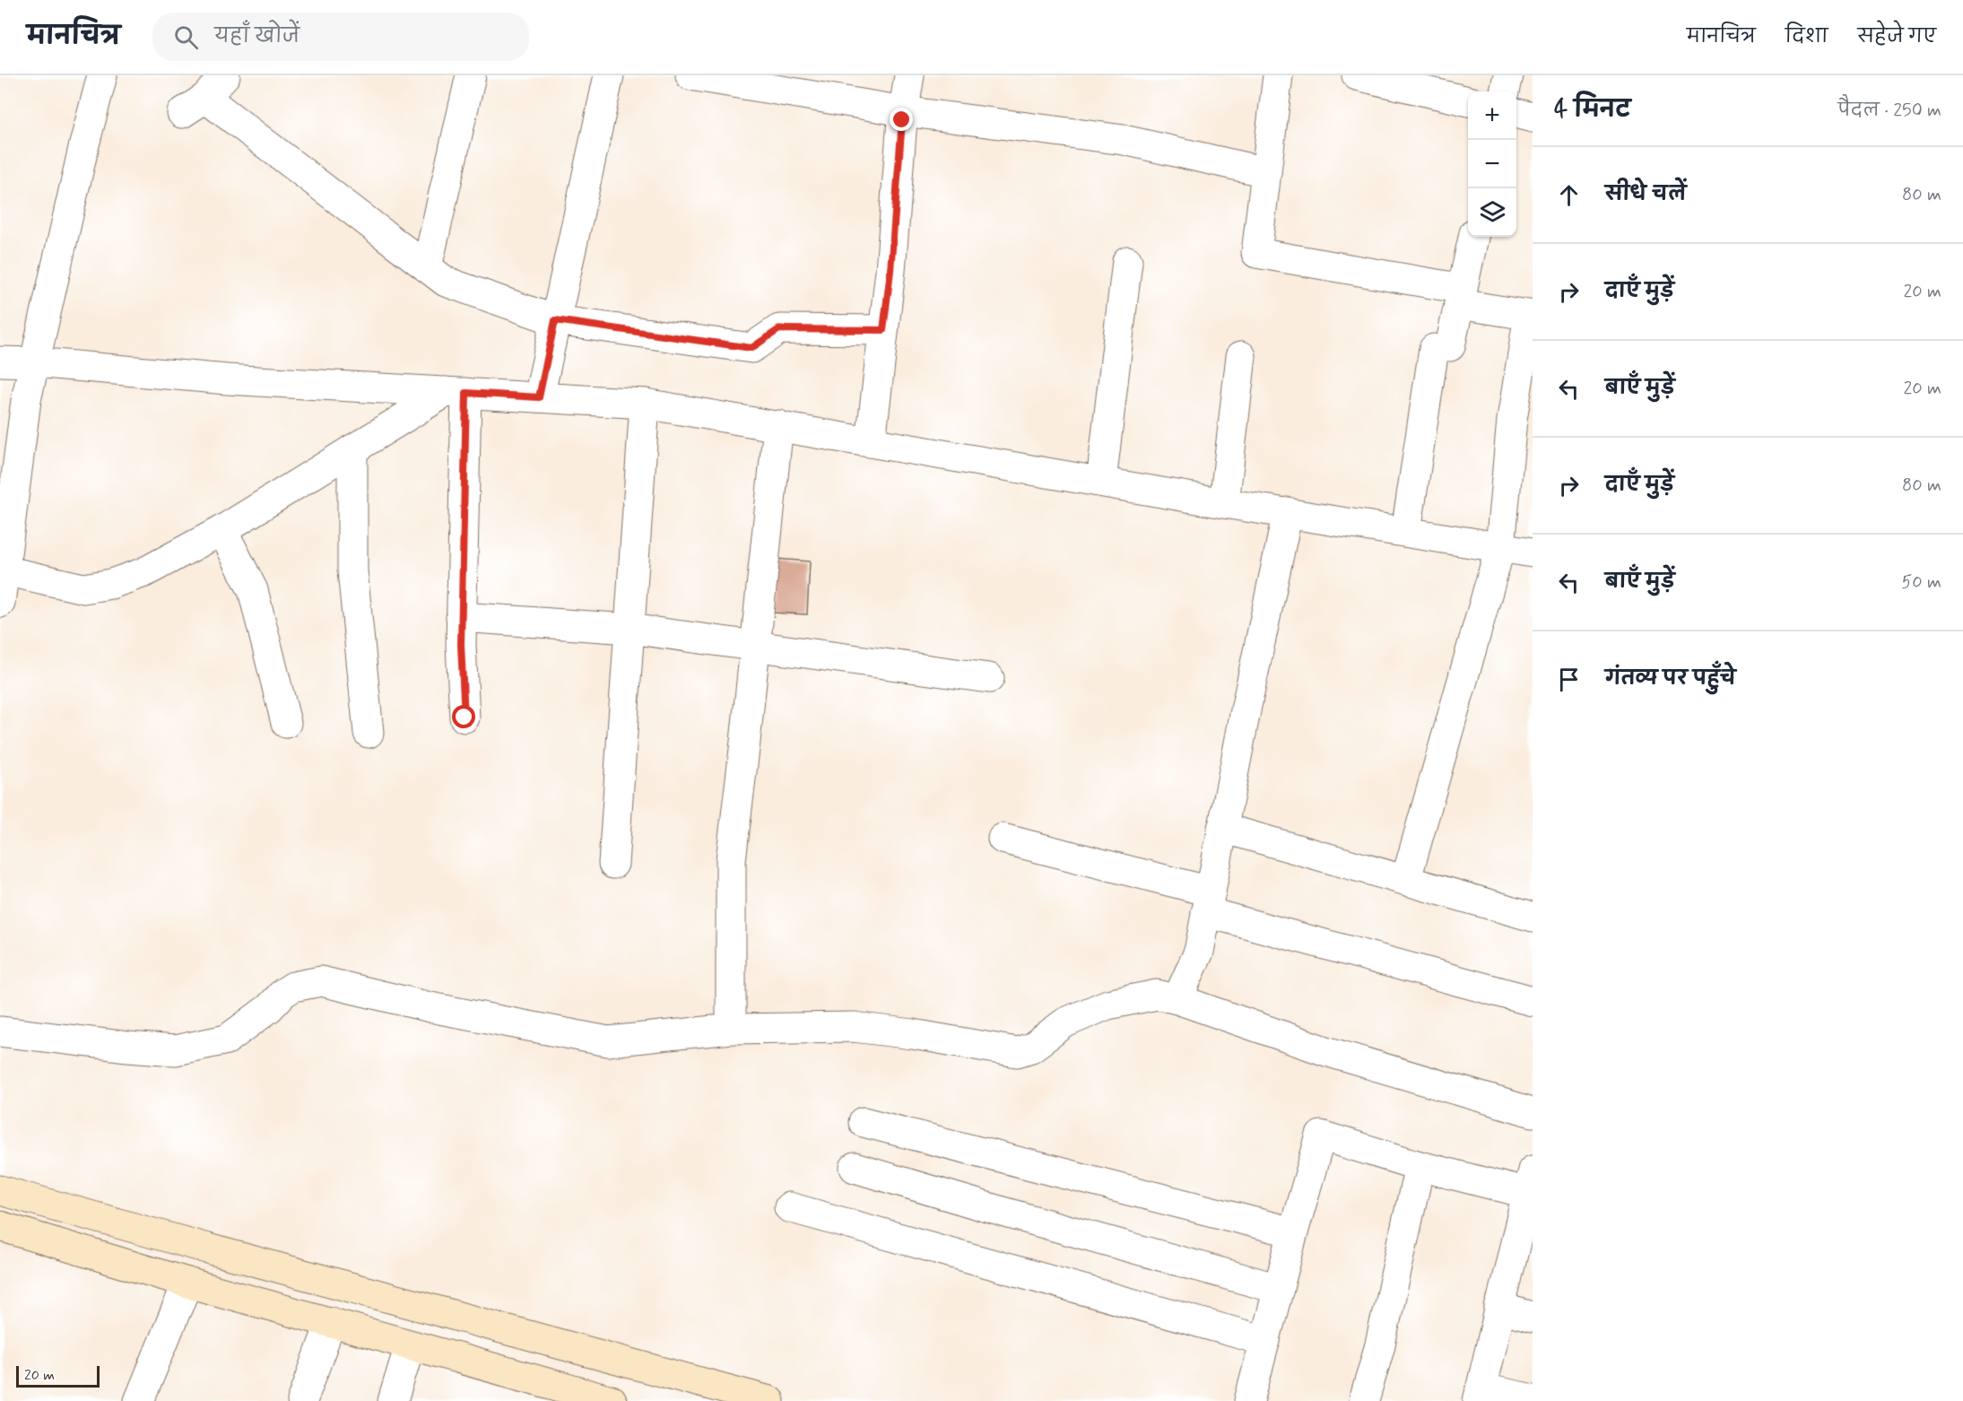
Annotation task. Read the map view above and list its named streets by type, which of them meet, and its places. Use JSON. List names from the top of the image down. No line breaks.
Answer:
{"scale_bar":"20 m","page":{"header":"मानचित्र","search":"यहाँ खोजें","nav":["मानचित्र","दिशा","सहेजे गए"],"heading":["4 मिनट","पैदल · 250 m"],"map_buttons":["+","−"],"list":[["सीधे चलें","80 m"],["दाएँ मुड़ें","20 m"],["बाएँ मुड़ें","20 m"],["दाएँ मुड़ें","80 m"],["बाएँ मुड़ें","50 m"],"गंतव्य पर पहुँचे"],"scale":"20 m"}}
